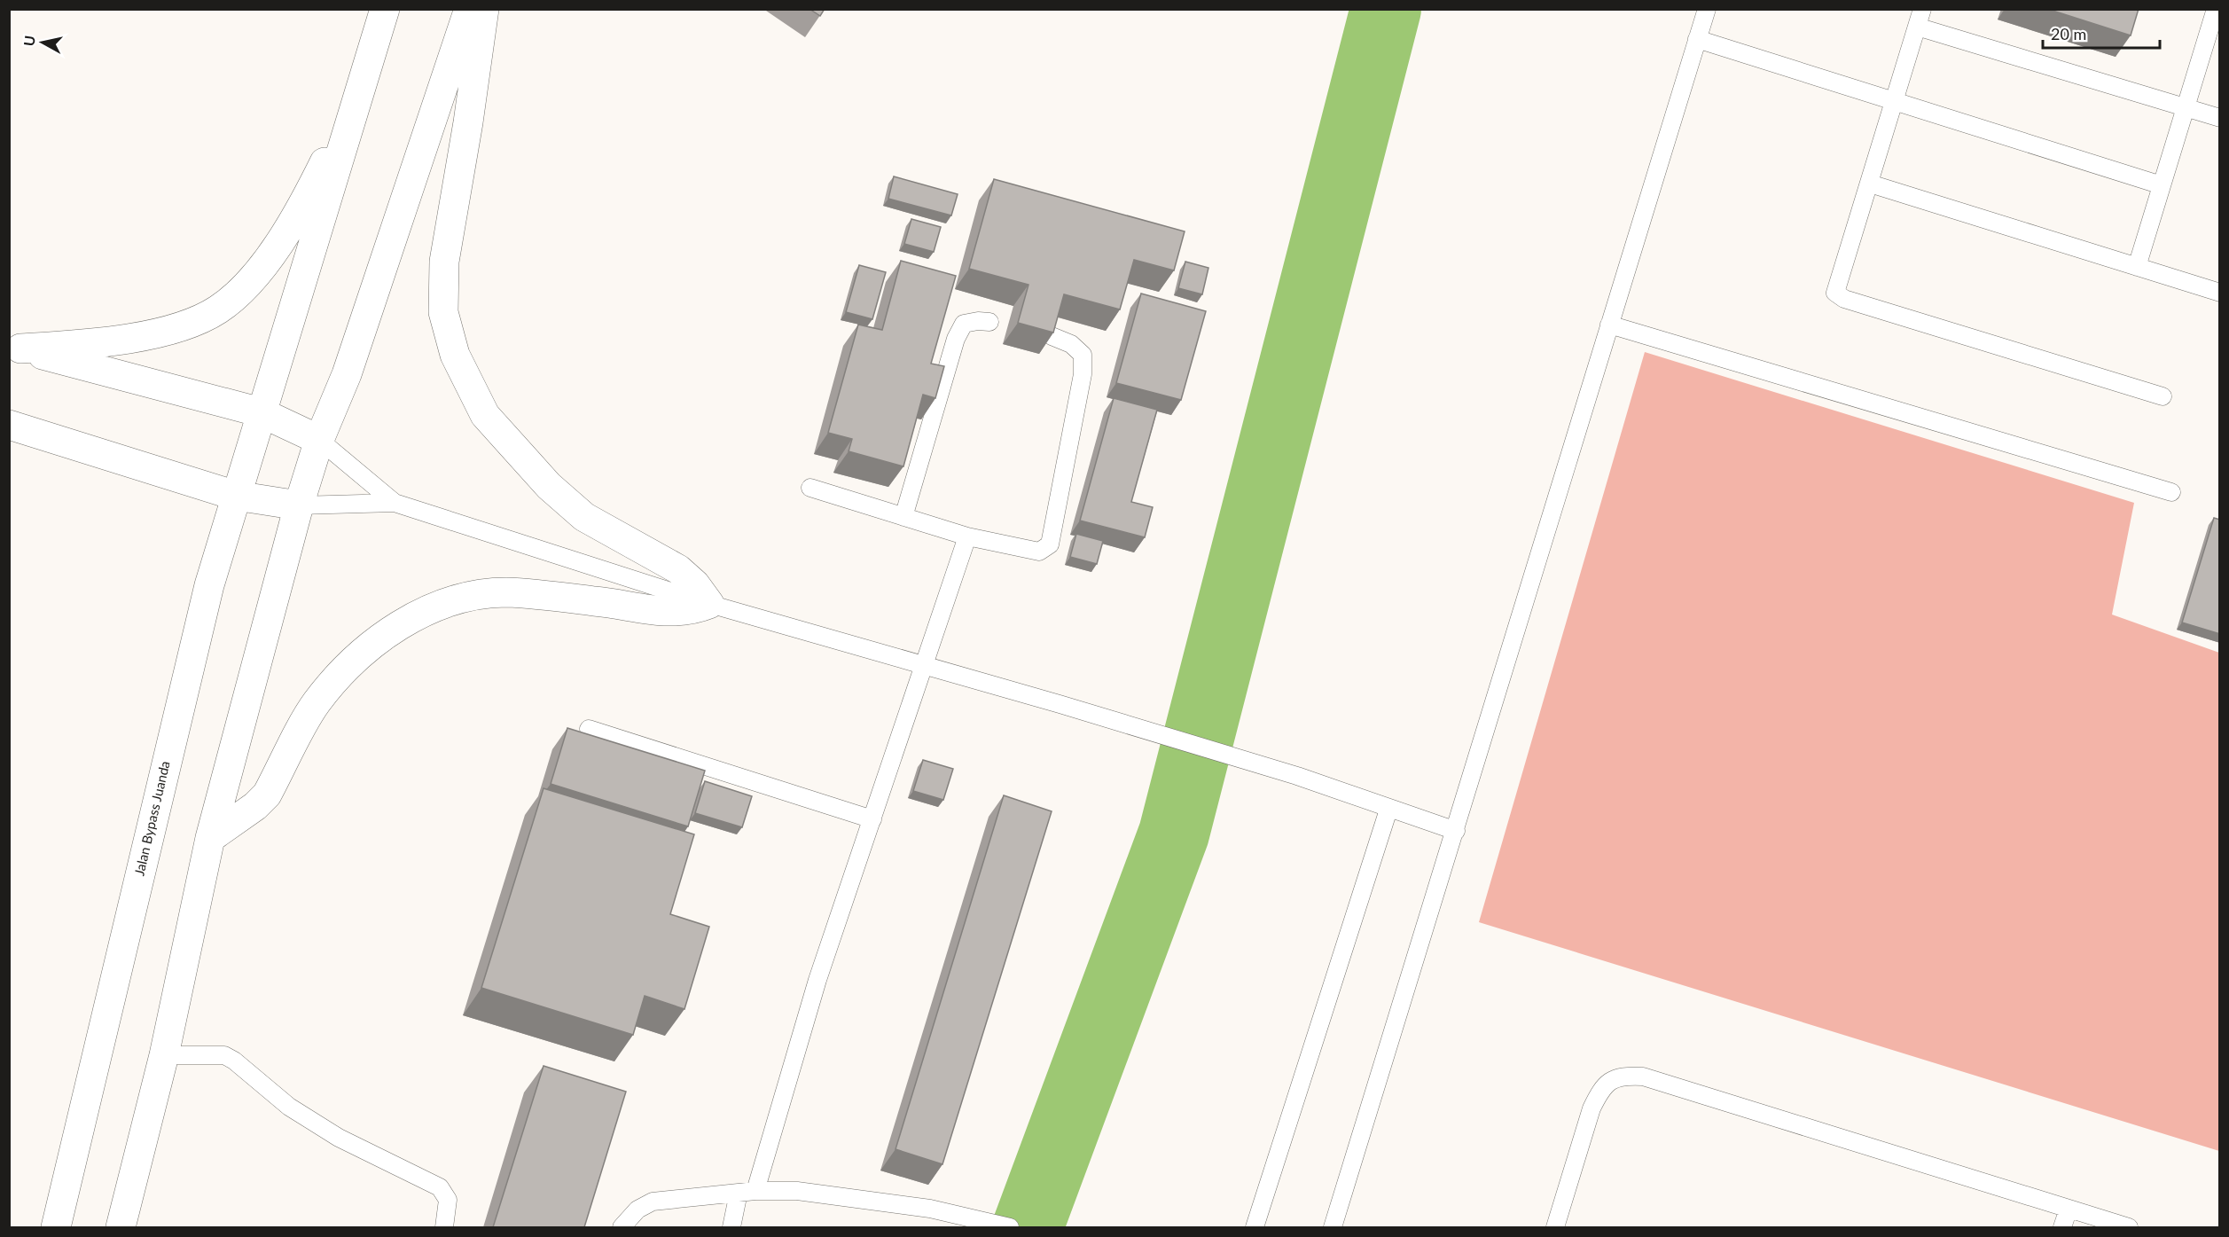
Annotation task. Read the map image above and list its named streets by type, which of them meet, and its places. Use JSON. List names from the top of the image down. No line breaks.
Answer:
{"streets":{"main road":["Jalan Bypass Juanda"]},"scale_bar":"20 m","north":"left"}
